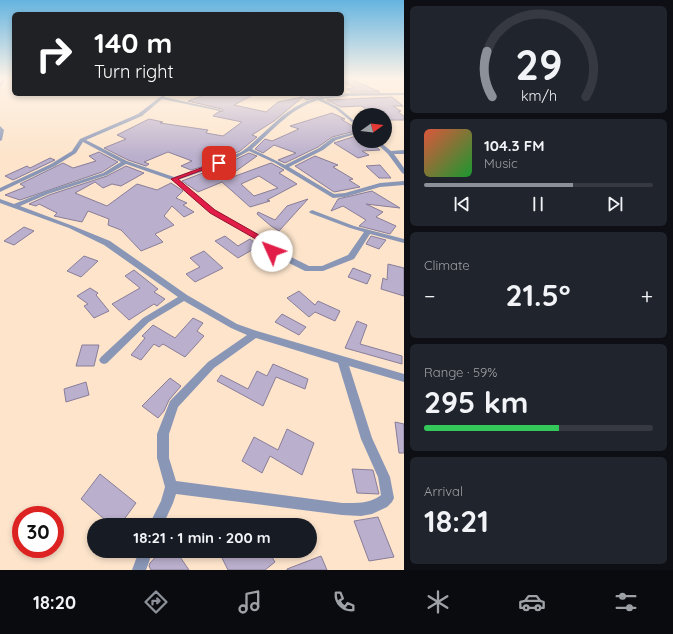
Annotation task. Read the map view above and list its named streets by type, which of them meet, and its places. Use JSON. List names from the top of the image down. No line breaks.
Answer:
{"north":"right","page":{"turn":["140 m","Turn right"],"song":["104.3 FM","Music"],"tile":["Climate",["Range · 59%","295 km"],["Arrival","18:21"]],"heat":["−","21.5°","+"],"limit":"30","trip":"18:21 · 1 min · 200 m","tabs":"18:20","gauge":["29","km/h"]}}
